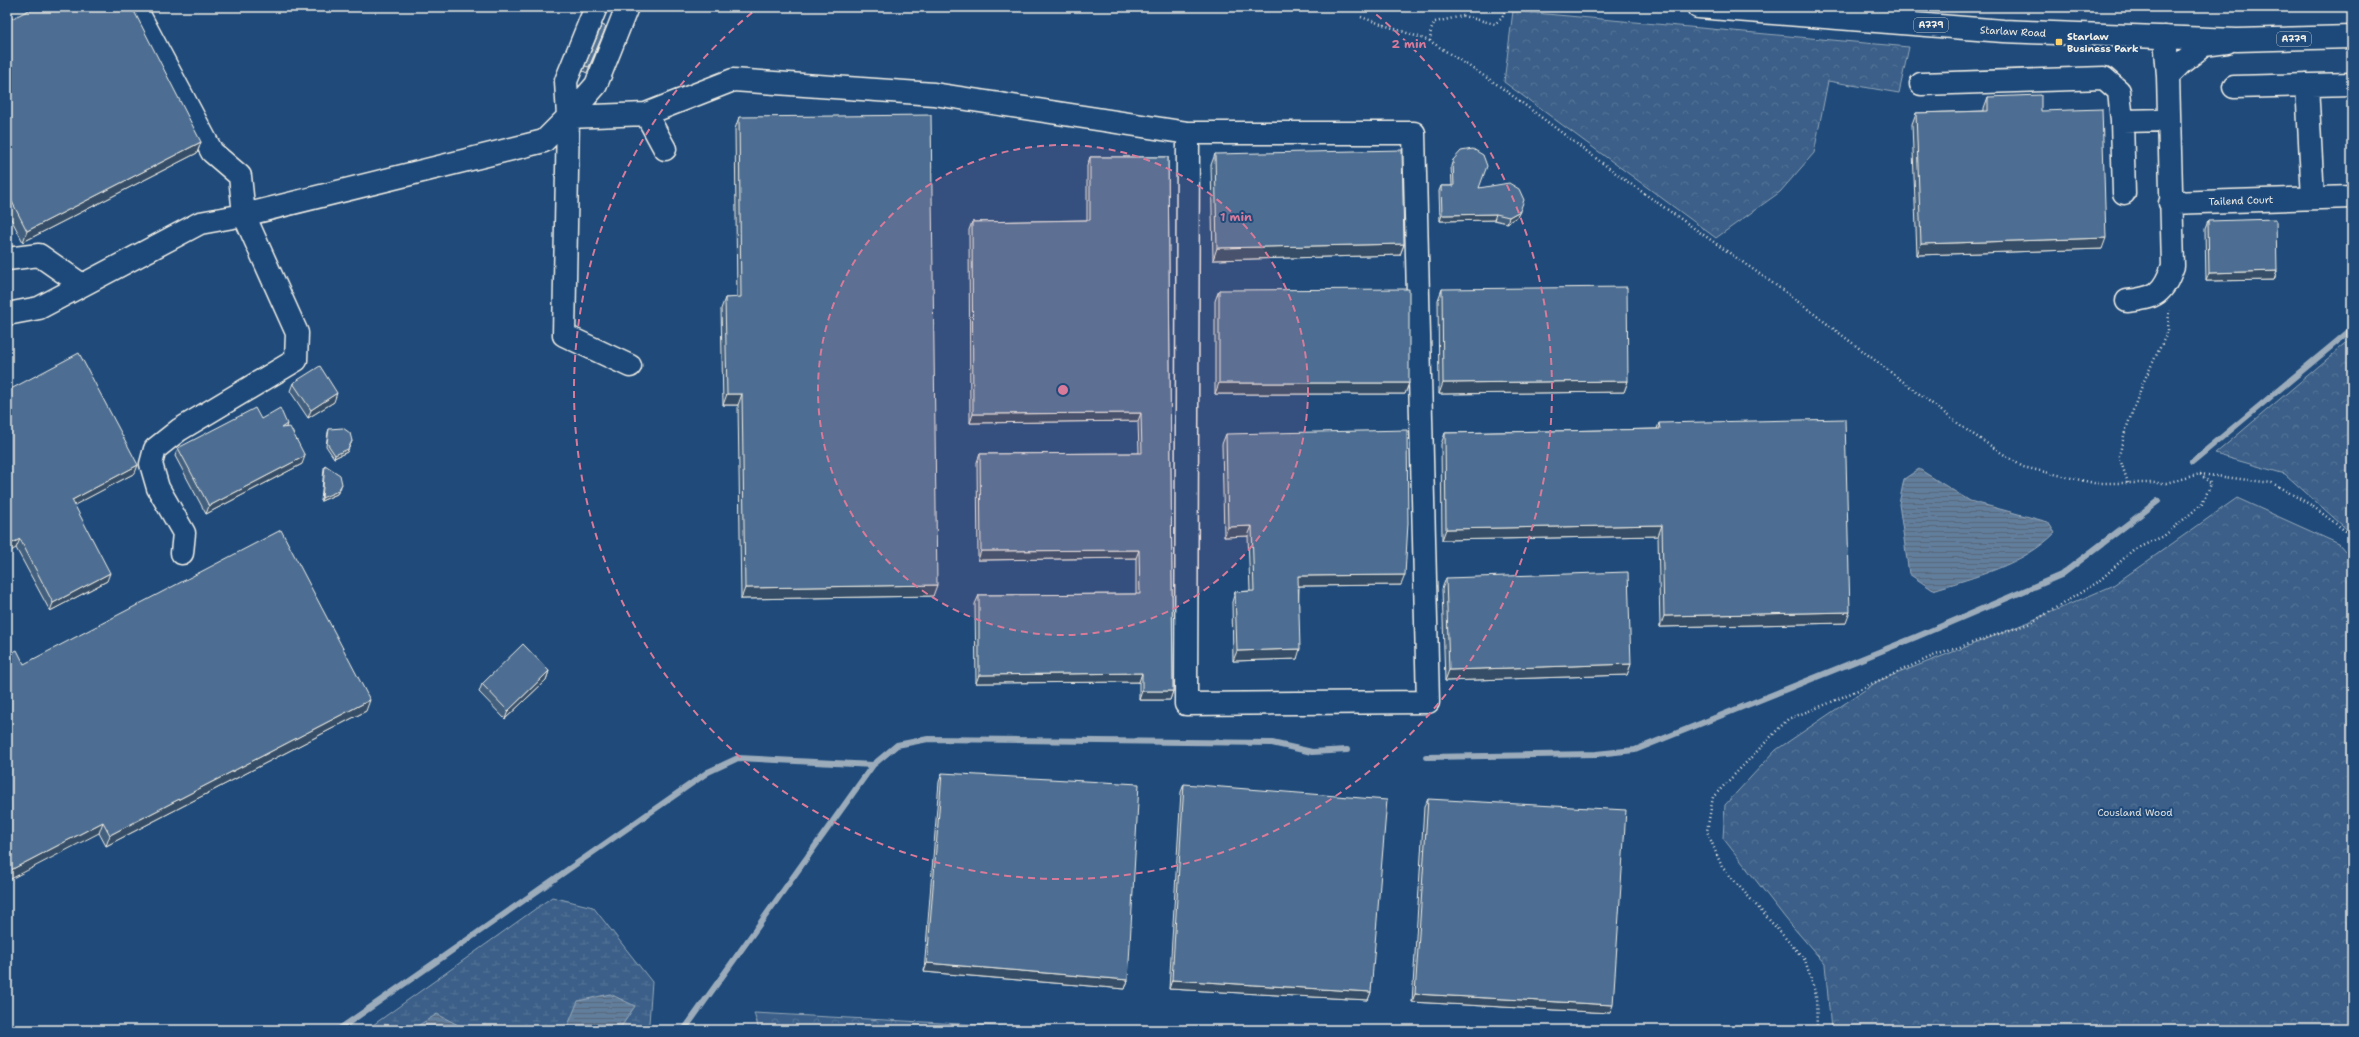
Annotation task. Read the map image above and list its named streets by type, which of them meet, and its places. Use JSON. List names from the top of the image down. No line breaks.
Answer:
{"streets":{"main road":["A779","Starlaw Road","Tailend Court"]},"parks":["Cousland Wood"],"places":{"transit":["Starlaw Business Park"]},"rings":["2 min","1 min"]}
